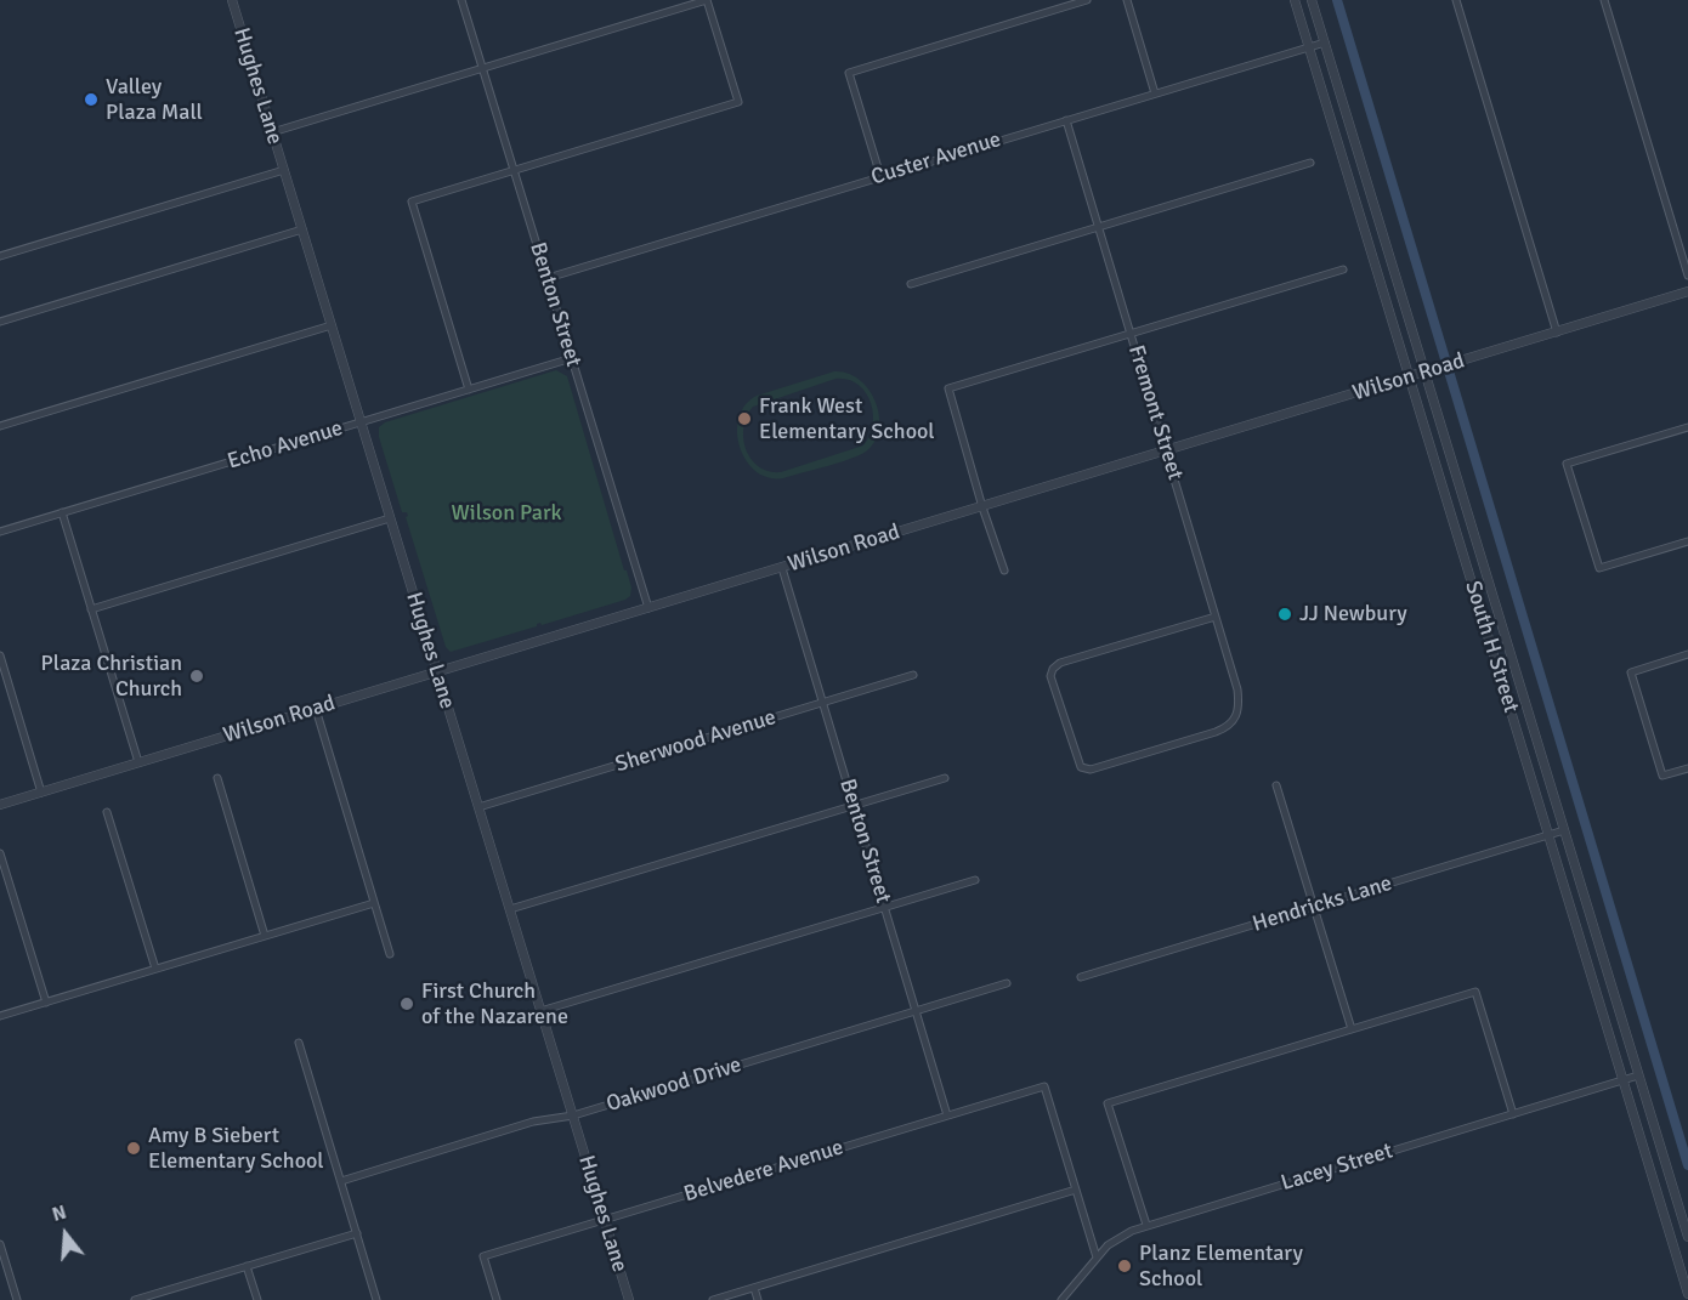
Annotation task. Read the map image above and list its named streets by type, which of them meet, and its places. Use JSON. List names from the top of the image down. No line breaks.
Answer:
{"streets":{"street":["Hughes Lane","Custer Avenue","Benton Street","Wilson Road","Fremont Street","Echo Avenue","South H Street","Sherwood Avenue","Hendricks Lane","Oakwood Drive","Lacey Street","Belvedere Avenue"]},"crossings":[["Hughes Lane","Wilson Road"],["Hughes Lane","Echo Avenue"],["Hughes Lane","Sherwood Avenue"],["Hughes Lane","Oakwood Drive"],["Hughes Lane","Belvedere Avenue"],["Custer Avenue","Benton Street"],["Custer Avenue","Fremont Street"],["Custer Avenue","South H Street"],["Benton Street","Wilson Road"],["Benton Street","Echo Avenue"],["Benton Street","Sherwood Avenue"],["Benton Street","Oakwood Drive"],["Benton Street","Belvedere Avenue"],["Wilson Road","Fremont Street"],["Wilson Road","South H Street"],["South H Street","Hendricks Lane"],["South H Street","Lacey Street"]],"parks":["Wilson Park"],"places":["Valley Plaza Mall","Frank West Elementary School","JJ Newbury","Plaza Christian Church","First Church of the Nazarene","Amy B Siebert Elementary School","Planz Elementary School"],"north":"top"}
